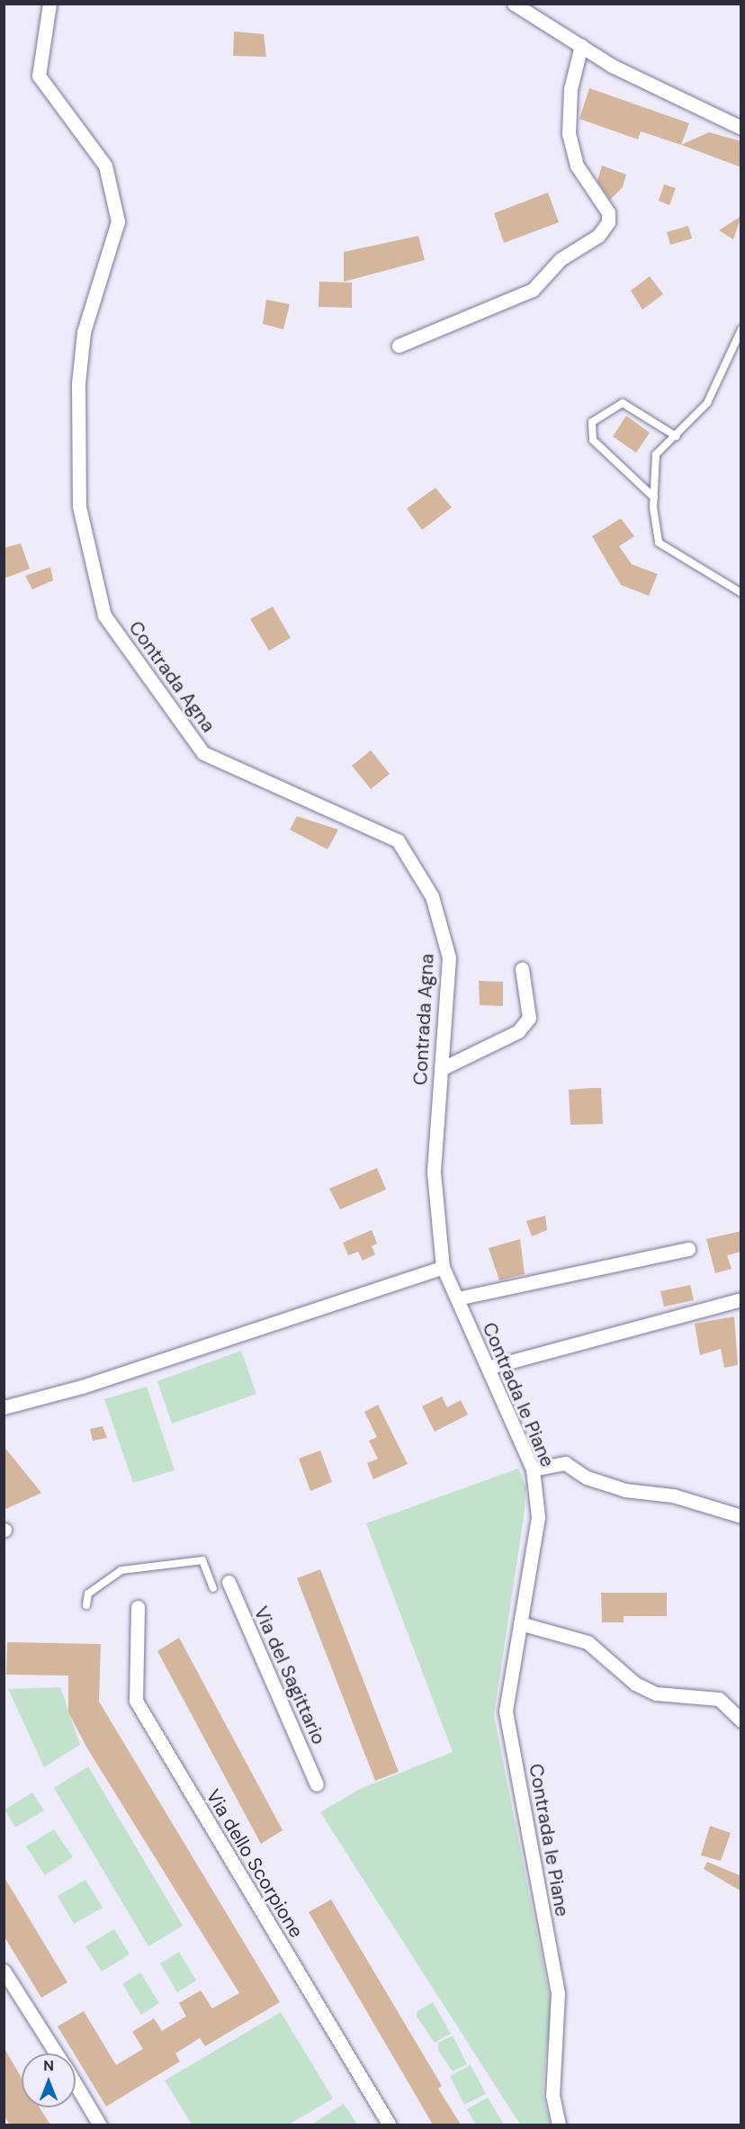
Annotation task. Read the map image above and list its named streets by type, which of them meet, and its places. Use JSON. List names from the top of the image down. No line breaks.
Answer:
{"streets":{"street":["Contrada Agna","Contrada le Piane","Via del Sagittario","Via dello Scorpione"]},"crossings":[["Contrada Agna","Contrada le Piane"]],"north":"top"}
